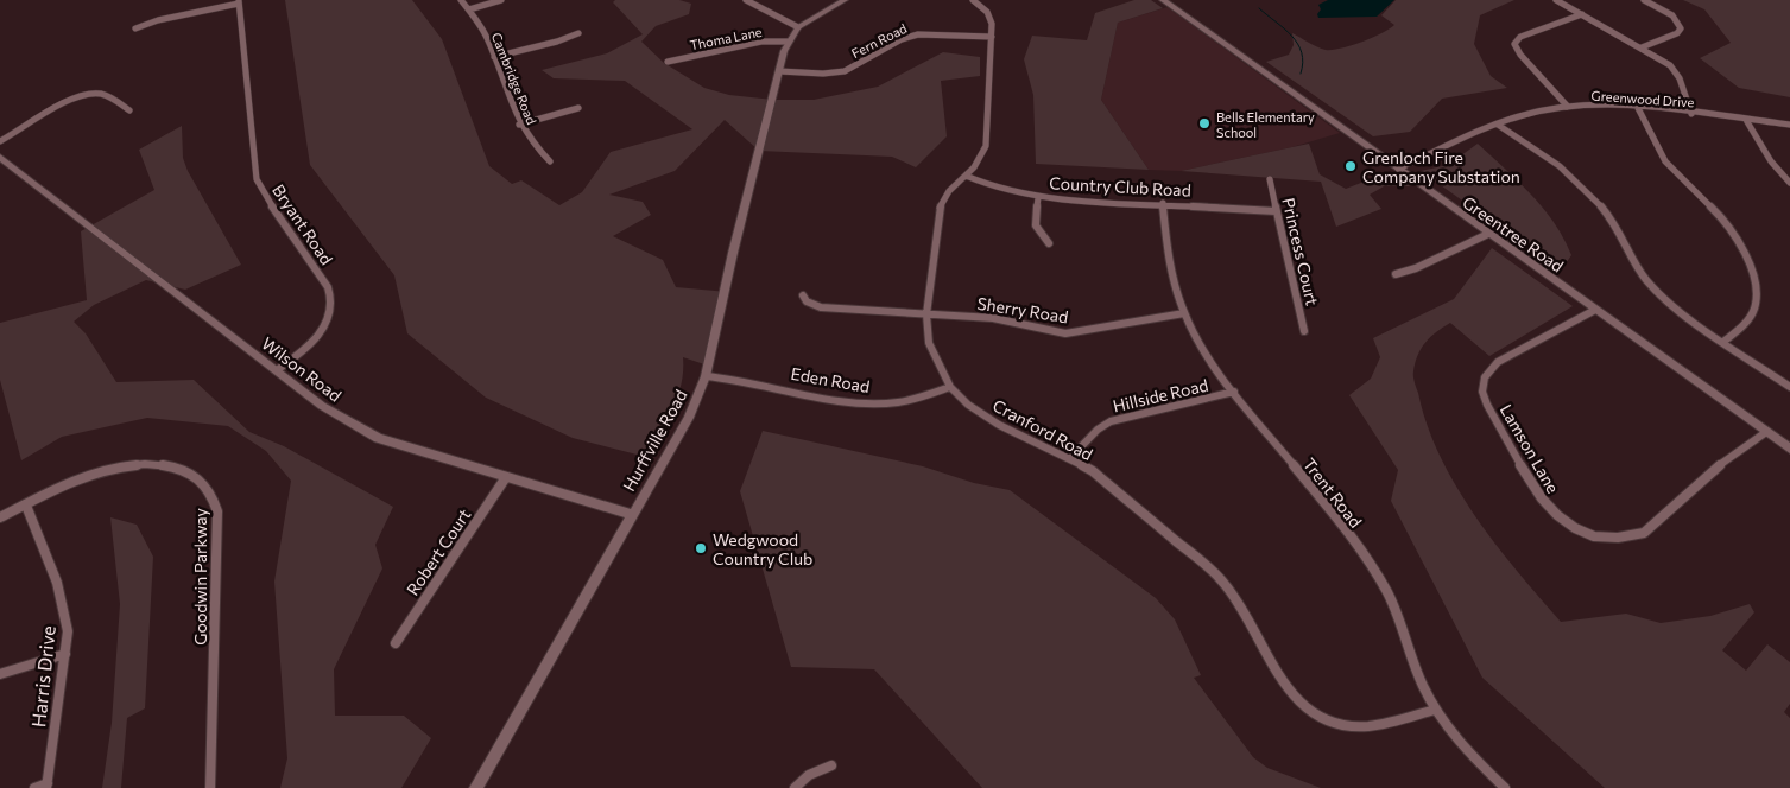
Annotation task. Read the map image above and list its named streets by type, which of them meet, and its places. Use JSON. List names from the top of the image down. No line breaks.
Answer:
{"streets":{"street":["Thoma Lane","Fern Road","Cambridge Road","Greenwood Drive","Country Club Road","Bryant Road","Greentree Road","Princess Court","Sherry Road","Wilson Road","Eden Road","Hillside Road","Cranford Road","Hurffville Road","Lamson Lane","Trent Road","Robert Court","Goodwin Parkway","Harris Drive"]},"crossings":[["Thoma Lane","Hurffville Road"],["Fern Road","Cranford Road"],["Fern Road","Hurffville Road"],["Greenwood Drive","Greentree Road"],["Country Club Road","Princess Court"],["Country Club Road","Cranford Road"],["Country Club Road","Trent Road"],["Bryant Road","Wilson Road"],["Greentree Road","Lamson Lane"],["Sherry Road","Cranford Road"],["Sherry Road","Trent Road"],["Wilson Road","Hurffville Road"],["Wilson Road","Robert Court"],["Eden Road","Cranford Road"],["Eden Road","Hurffville Road"],["Hillside Road","Cranford Road"],["Hillside Road","Trent Road"],["Cranford Road","Trent Road"],["Goodwin Parkway","Harris Drive"]],"places":["Bells Elementary School","Grenloch Fire Company Substation","Wedgwood Country Club"]}
